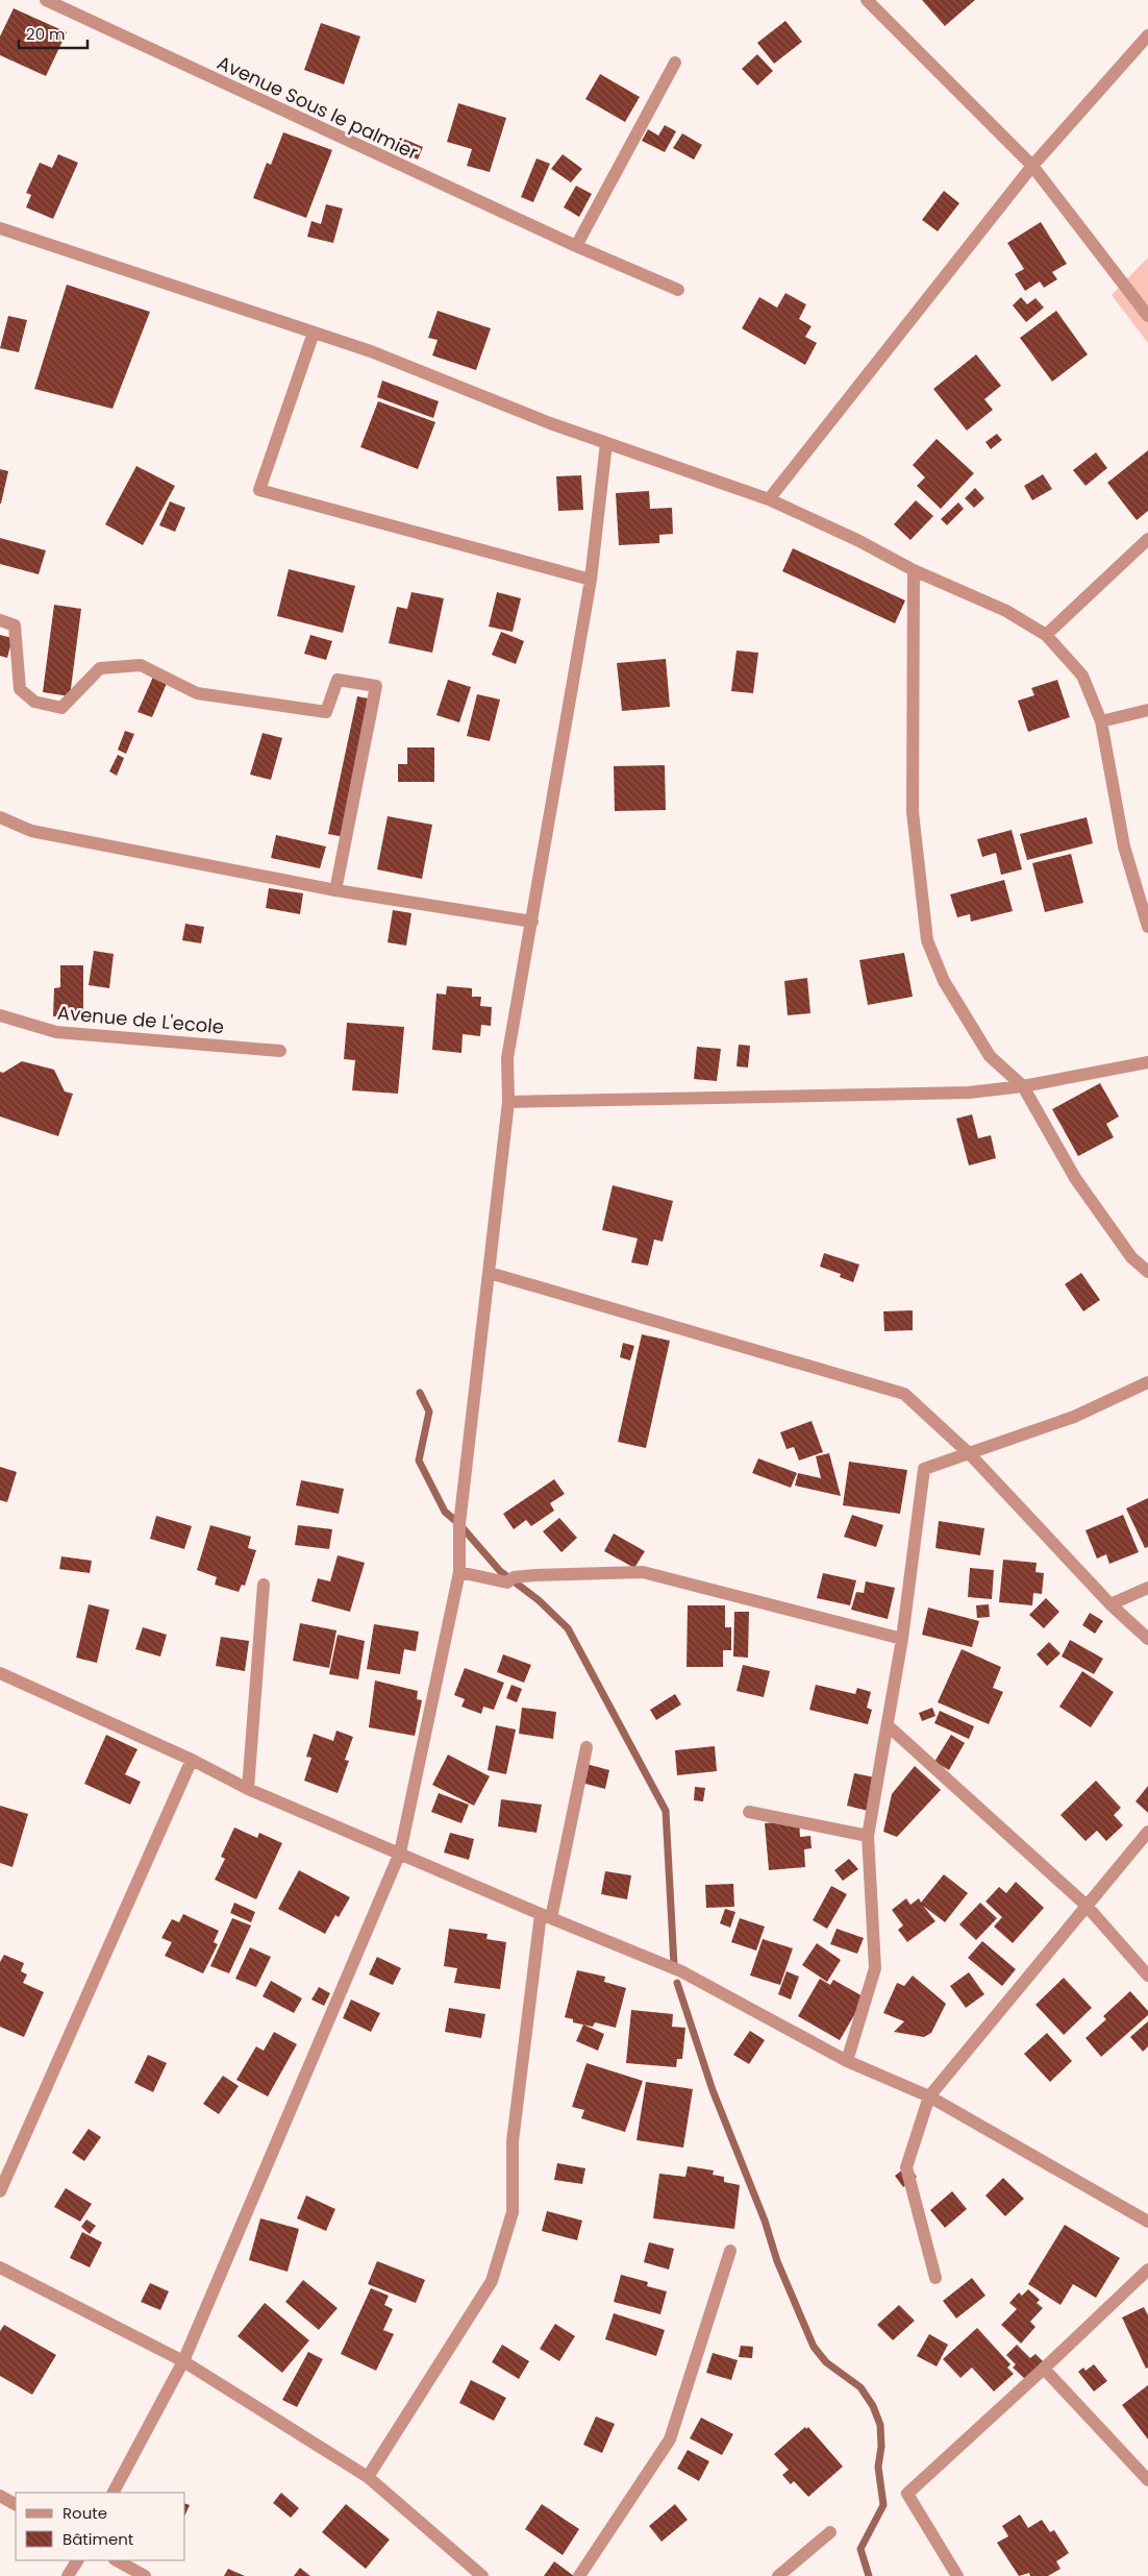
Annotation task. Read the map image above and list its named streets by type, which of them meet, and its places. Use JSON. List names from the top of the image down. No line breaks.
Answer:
{"streets":{"street":["Avenue Sous le palmier","Avenue de L'ecole"]},"legend":["Route","Bâtiment"],"scale_bar":"20 m"}
